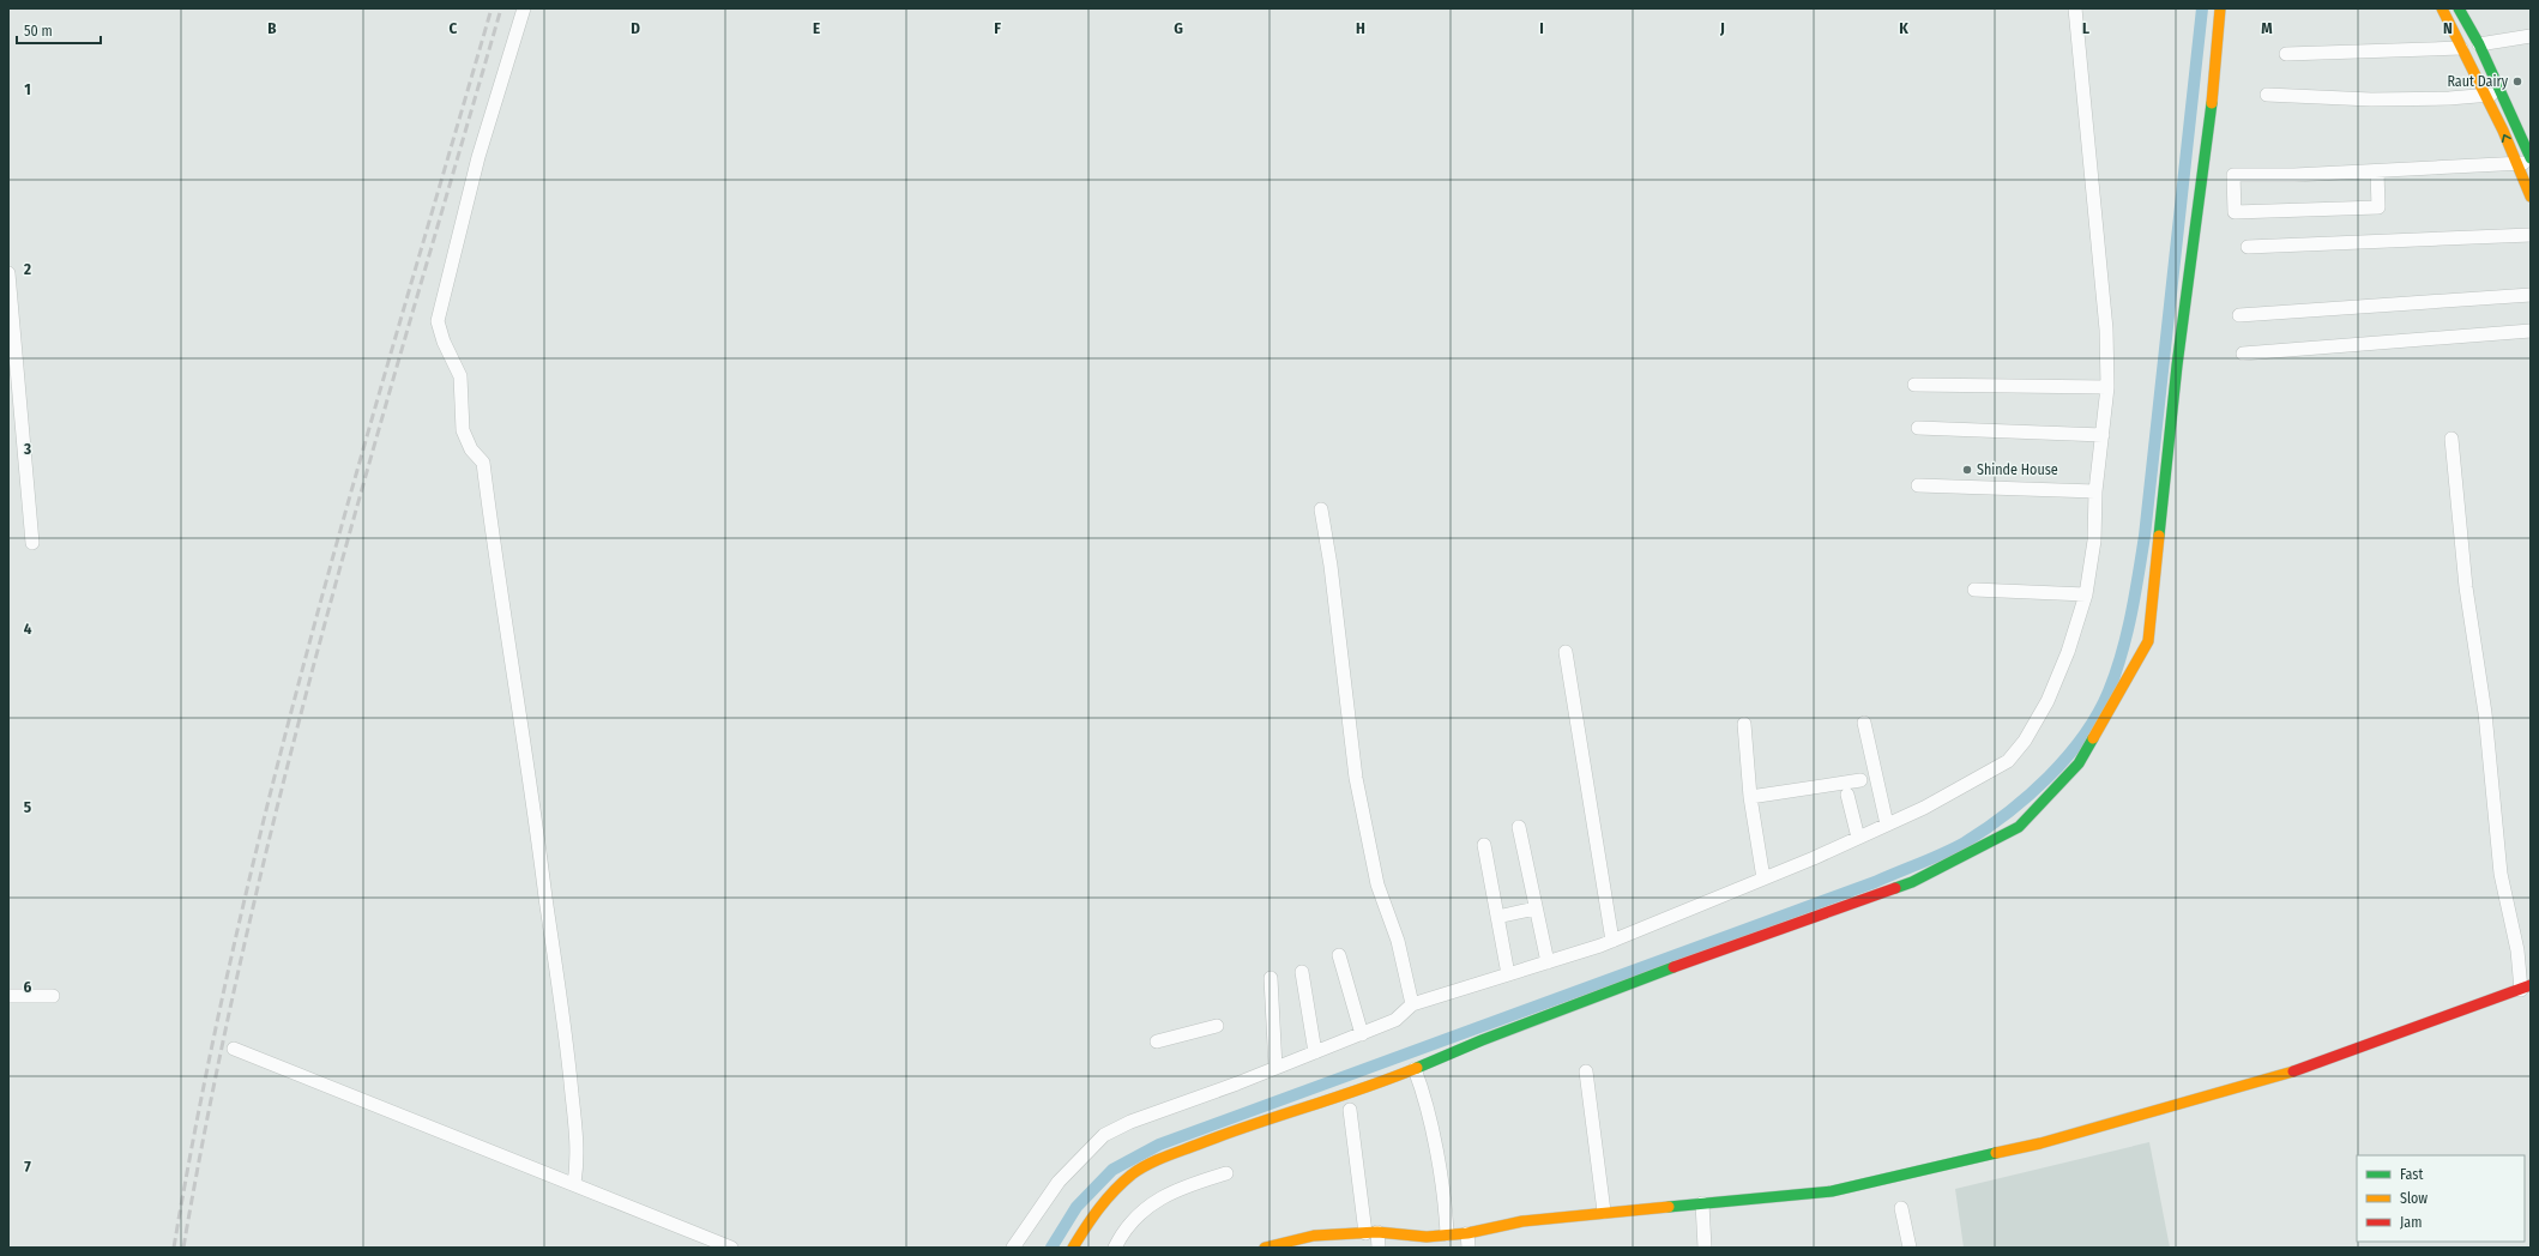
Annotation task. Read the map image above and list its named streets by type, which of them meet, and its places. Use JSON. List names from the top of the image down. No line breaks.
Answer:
{"places":["Raut Dairy","Shinde House"],"legend":["Fast","Slow","Jam"],"scale_bar":"50 m","grid":{"columns":["B","C","D","E","F","G","H","I","J","K","L","M","N"],"rows":["1","2","3","4","5","6","7"]}}
